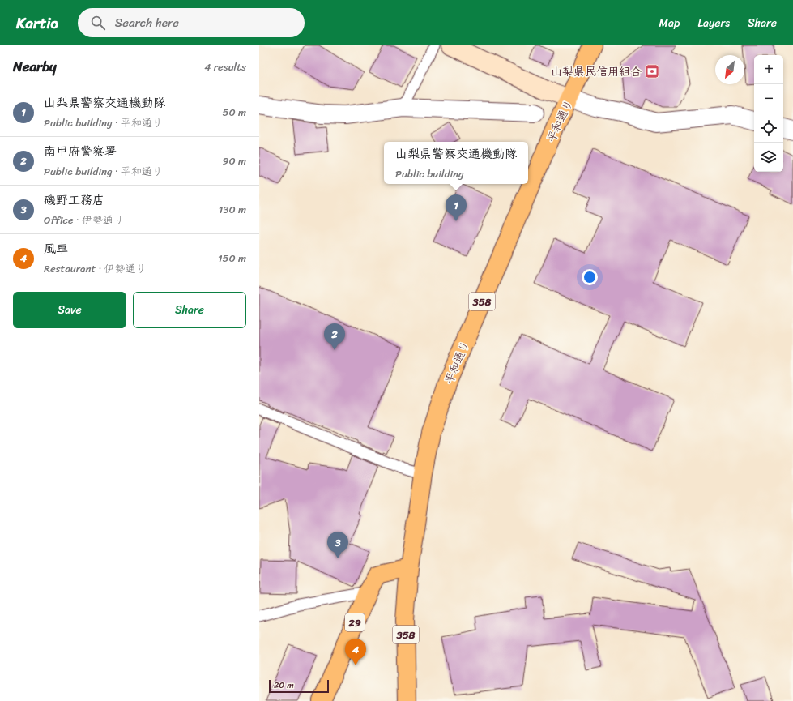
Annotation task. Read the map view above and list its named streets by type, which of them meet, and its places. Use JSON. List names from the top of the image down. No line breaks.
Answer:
{"streets":{"main road":["平和通り","358","29"]},"crossings":[["平和通り","29"]],"places":{"bank":["山梨県民信用組合"]},"scale_bar":"20 m","north":"bottom left","page":{"header":"Kartio","search":"Search here","nav":["Map","Layers","Share"],"heading":["Nearby","4 results"],"map_buttons":["+","−"],"list":[{"mark":"1","name":"山梨県警察交通機動隊","note":"Public building · 平和通り","value":"50 m"},{"mark":"2","name":"南甲府警察署","note":"Public building · 平和通り","value":"90 m"},{"mark":"3","name":"磯野工務店","note":"Office · 伊勢通り","value":"130 m"},{"mark":"4","name":"風車","note":"Restaurant · 伊勢通り","value":"150 m"}],"popup":["山梨県警察交通機動隊","Public building"],"pins":["1","2","3","4"],"buttons":["Save","Share"],"scale":"20 m"}}
